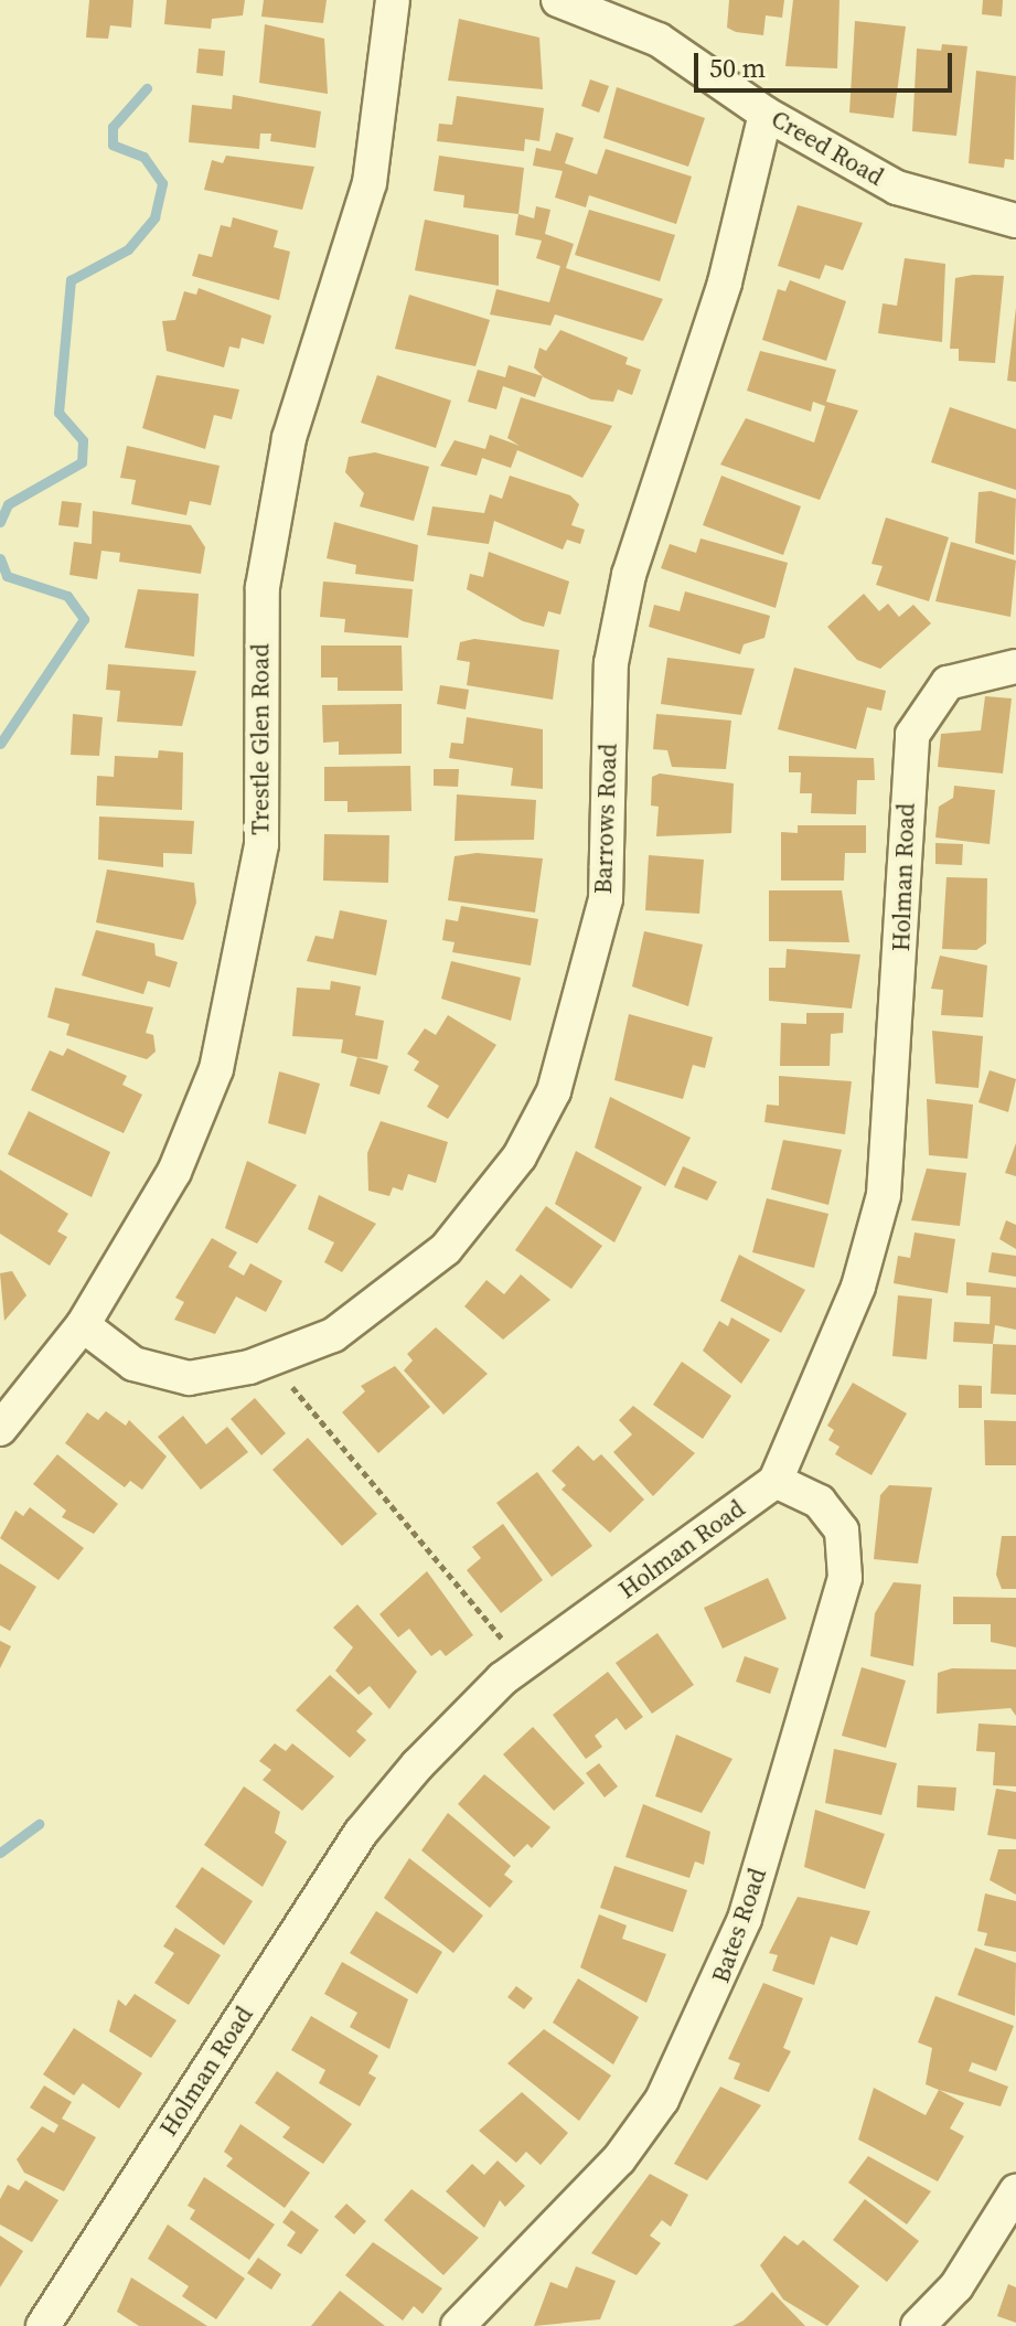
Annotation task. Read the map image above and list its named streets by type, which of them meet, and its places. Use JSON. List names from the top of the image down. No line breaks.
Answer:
{"streets":{"street":["Creed Road","Trestle Glen Road","Barrows Road","Holman Road","Bates Road"]},"crossings":[["Creed Road","Barrows Road"],["Trestle Glen Road","Barrows Road"],["Holman Road","Bates Road"]],"scale_bar":"50 m"}
